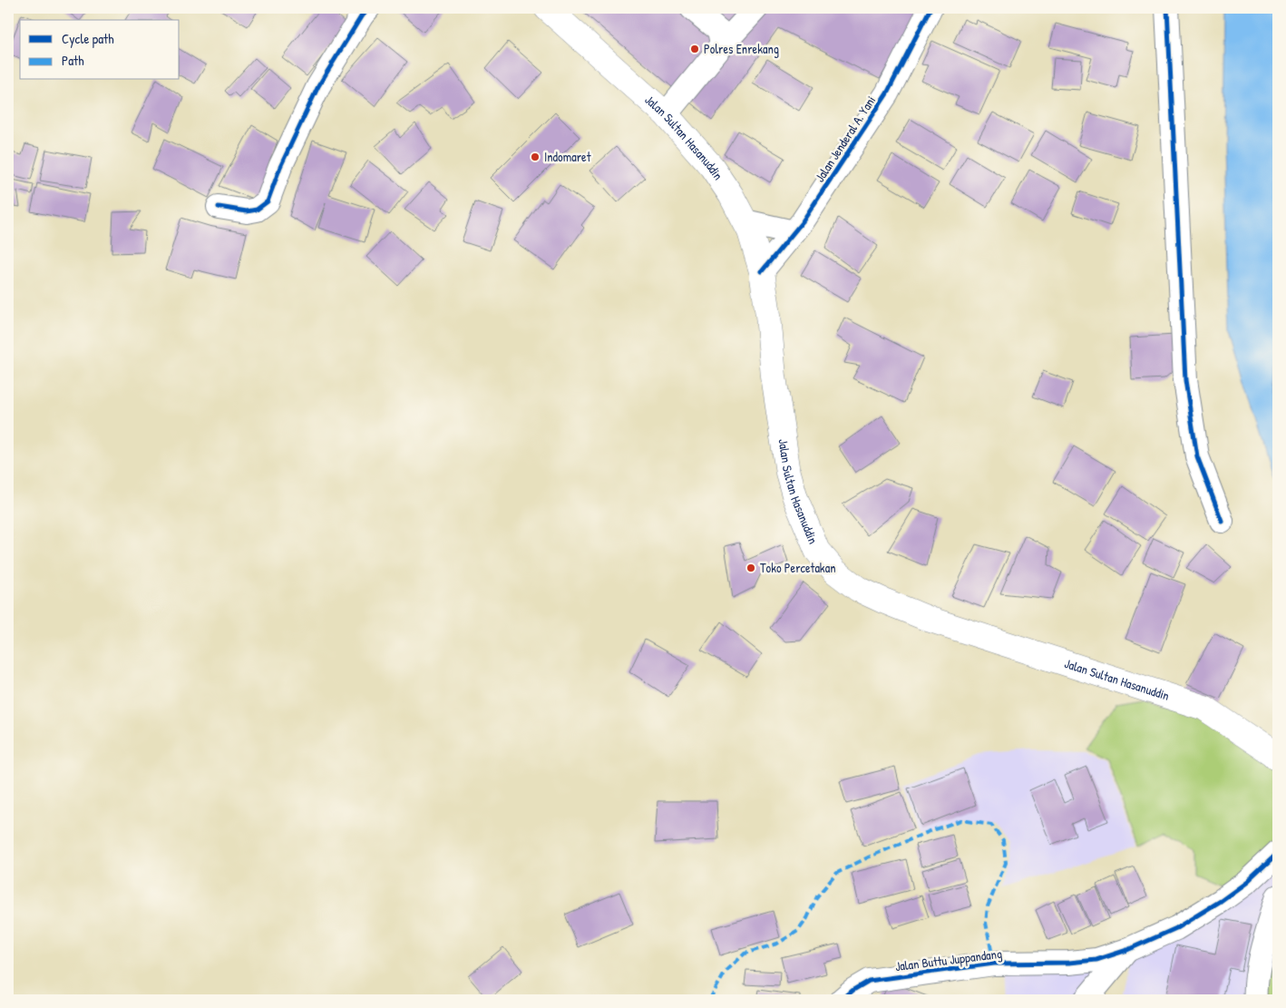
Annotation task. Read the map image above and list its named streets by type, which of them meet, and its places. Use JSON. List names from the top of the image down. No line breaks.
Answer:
{"streets":{"highway":["Jalan Sultan Hasanuddin"],"street":["Jalan Jenderal A. Yani","Jalan Buttu Juppandang"]},"crossings":[["Jalan Sultan Hasanuddin","Jalan Jenderal A. Yani"]],"places":["Polres Enrekang","Indomaret","Toko Percetakan"],"legend":["Cycle path","Path"]}
